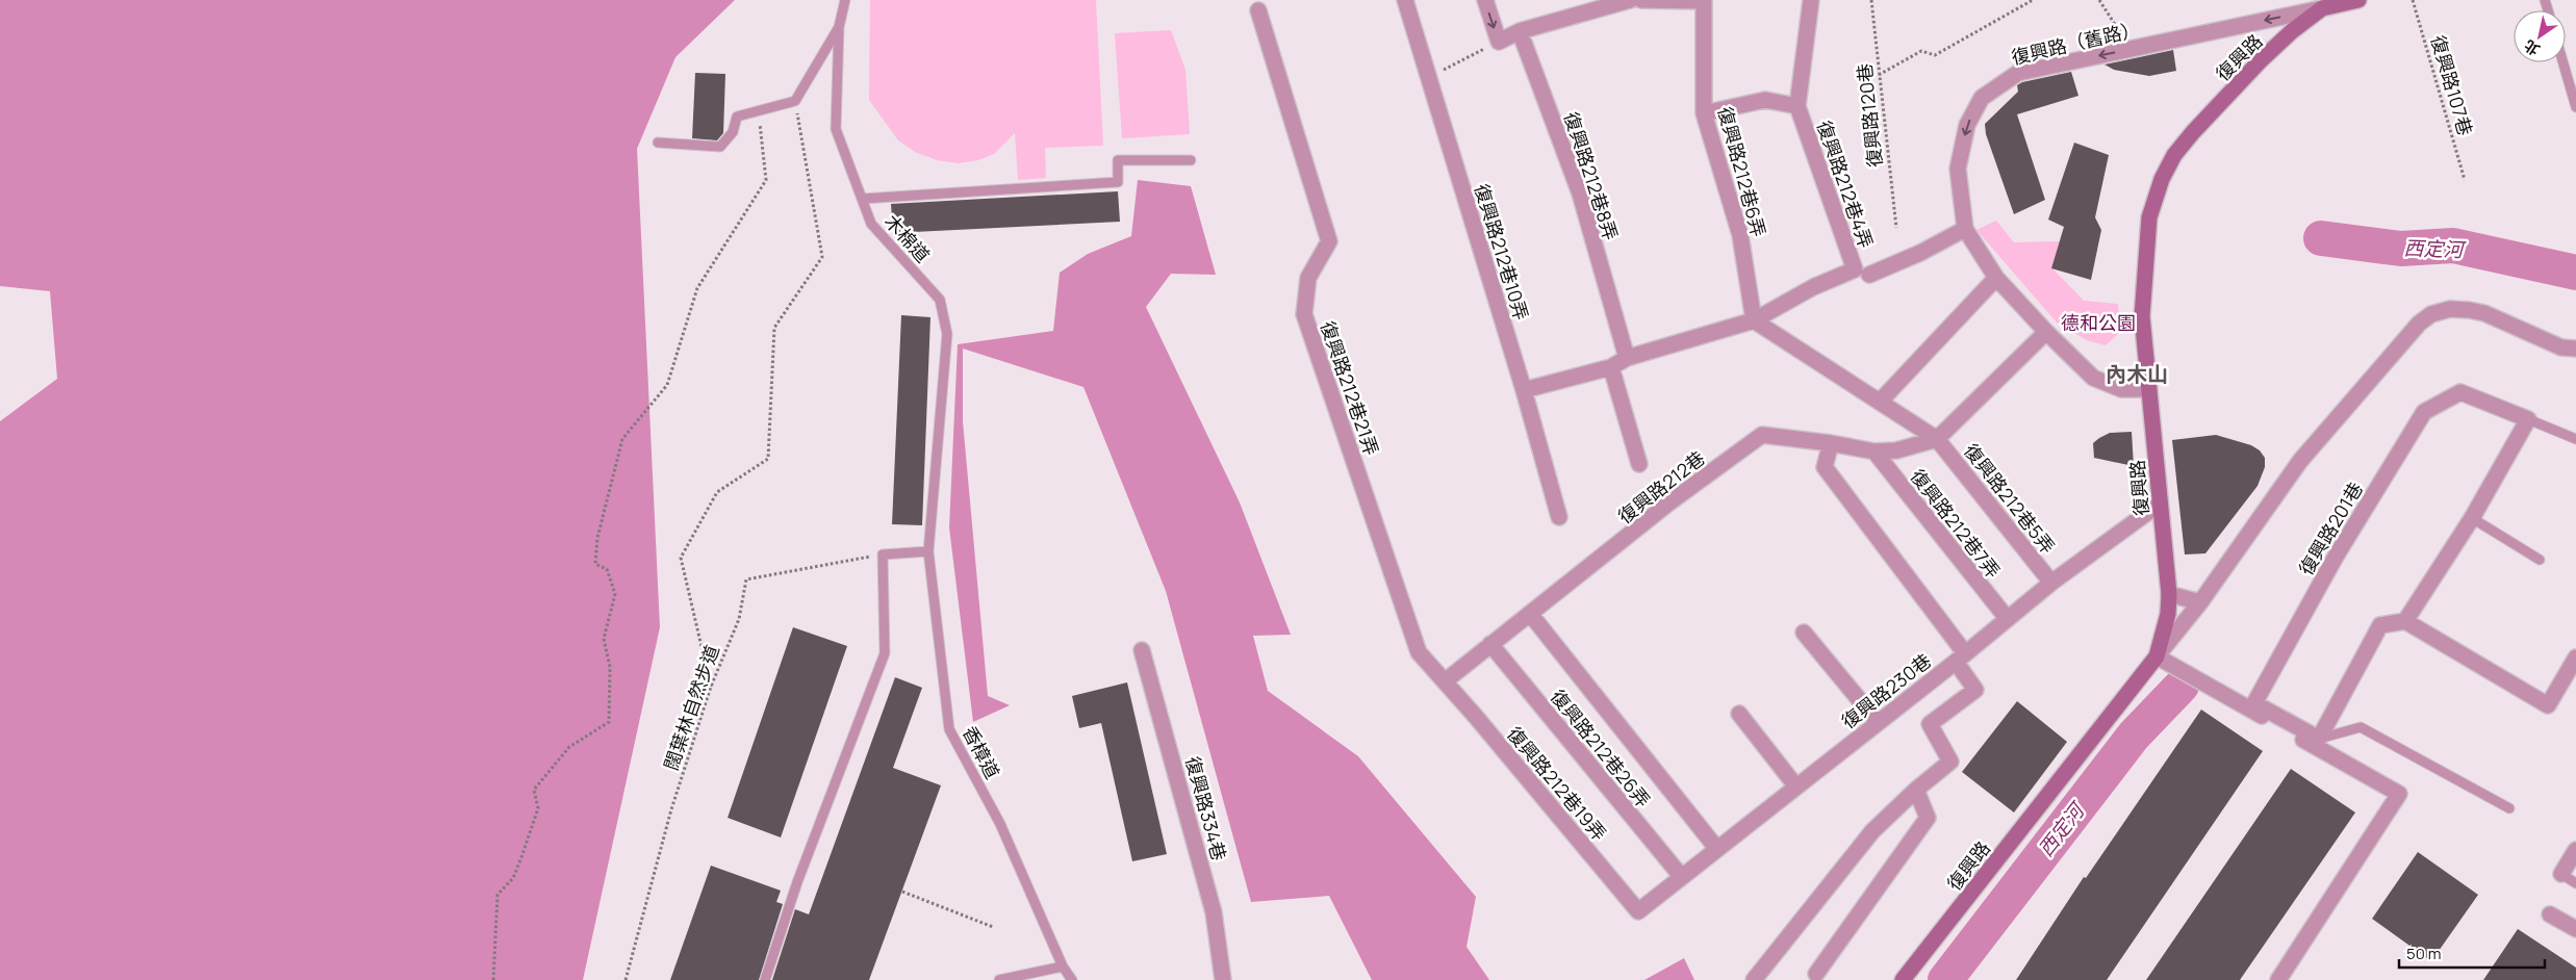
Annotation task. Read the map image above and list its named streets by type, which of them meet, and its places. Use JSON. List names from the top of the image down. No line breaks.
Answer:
{"streets":{"street":["復興路（舊路）","復興路","復興路212巷6弄","復興路212巷8弄","復興路212巷4弄","復興路212巷10弄","復興路212巷21弄","復興路212巷","復興路212巷5弄","復興路212巷7弄","復興路201巷","復興路230巷","復興路212巷26弄","復興路212巷19弄","復興路334巷"],"lane":["木棉道","香樟道"],"path":["復興路107巷","復興路120巷","闊葉林自然步道"]},"crossings":[["復興路（舊路）","復興路"],["復興路（舊路）","復興路212巷"],["復興路","復興路230巷"],["復興路212巷6弄","復興路212巷4弄"],["木棉道","香樟道"],["復興路212巷21弄","復興路212巷"],["復興路212巷21弄","復興路212巷19弄"],["復興路212巷","復興路212巷5弄"],["復興路212巷","復興路212巷7弄"],["復興路212巷","復興路212巷26弄"],["復興路212巷","復興路212巷19弄"],["復興路212巷5弄","復興路230巷"],["復興路212巷7弄","復興路230巷"],["復興路230巷","復興路212巷26弄"],["復興路230巷","復興路212巷19弄"]],"one_way":["復興路（舊路）"],"districts":["內木山"],"water":["西定河"],"parks":["德和公園"],"scale_bar":"50 m","north":"bottom left"}
